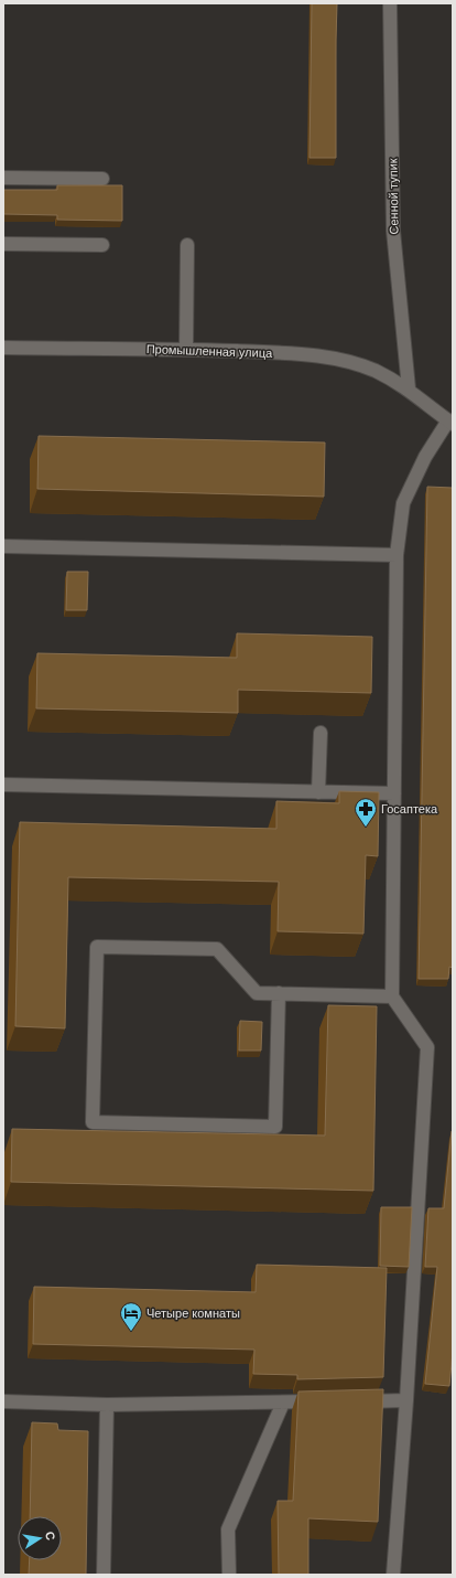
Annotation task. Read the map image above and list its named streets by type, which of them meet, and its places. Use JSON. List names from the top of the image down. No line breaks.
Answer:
{"streets":{"main road":["Сенной тупик","Промышленная улица"]},"crossings":[["Сенной тупик","Промышленная улица"]],"places":{"pharmacy":["Госаптека"],"hotel":["Четыре комнаты"]},"north":"right"}
